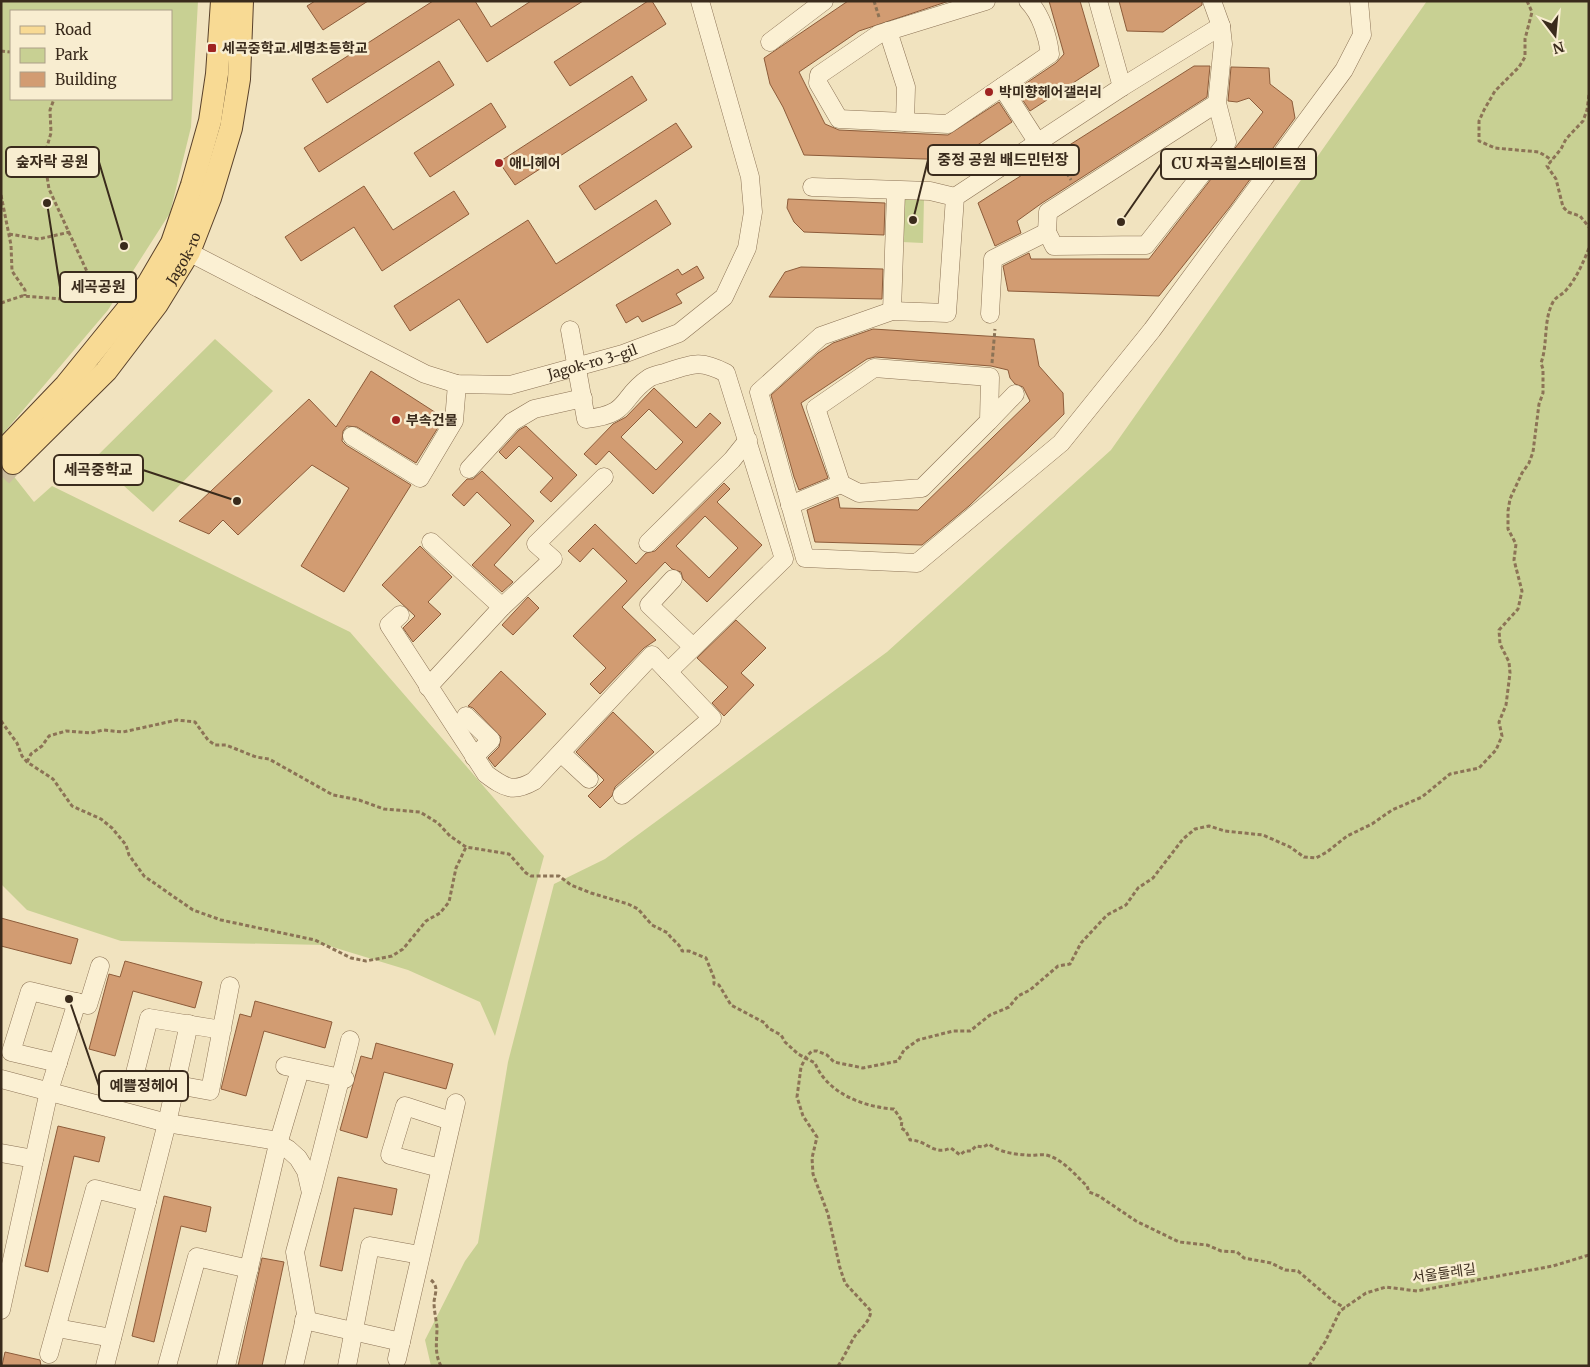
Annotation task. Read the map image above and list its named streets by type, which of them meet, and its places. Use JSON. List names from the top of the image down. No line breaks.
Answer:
{"streets":{"main road":["Jagok-ro"],"street":["Jagok-ro 3-gil"],"path":["서울둘레길"]},"crossings":[["Jagok-ro","Jagok-ro 3-gil"]],"places":{"transit":["세곡중학교.세명초등학교"],"other":["박미향헤어갤러리","애니헤어","세곡공원","중정 공원 배드민턴장","CU 자곡힐스테이트점","숲자락 공원","부속건물","세곡중학교","예쁠정헤어"]},"legend":["Road","Park","Building"],"north":"bottom"}
